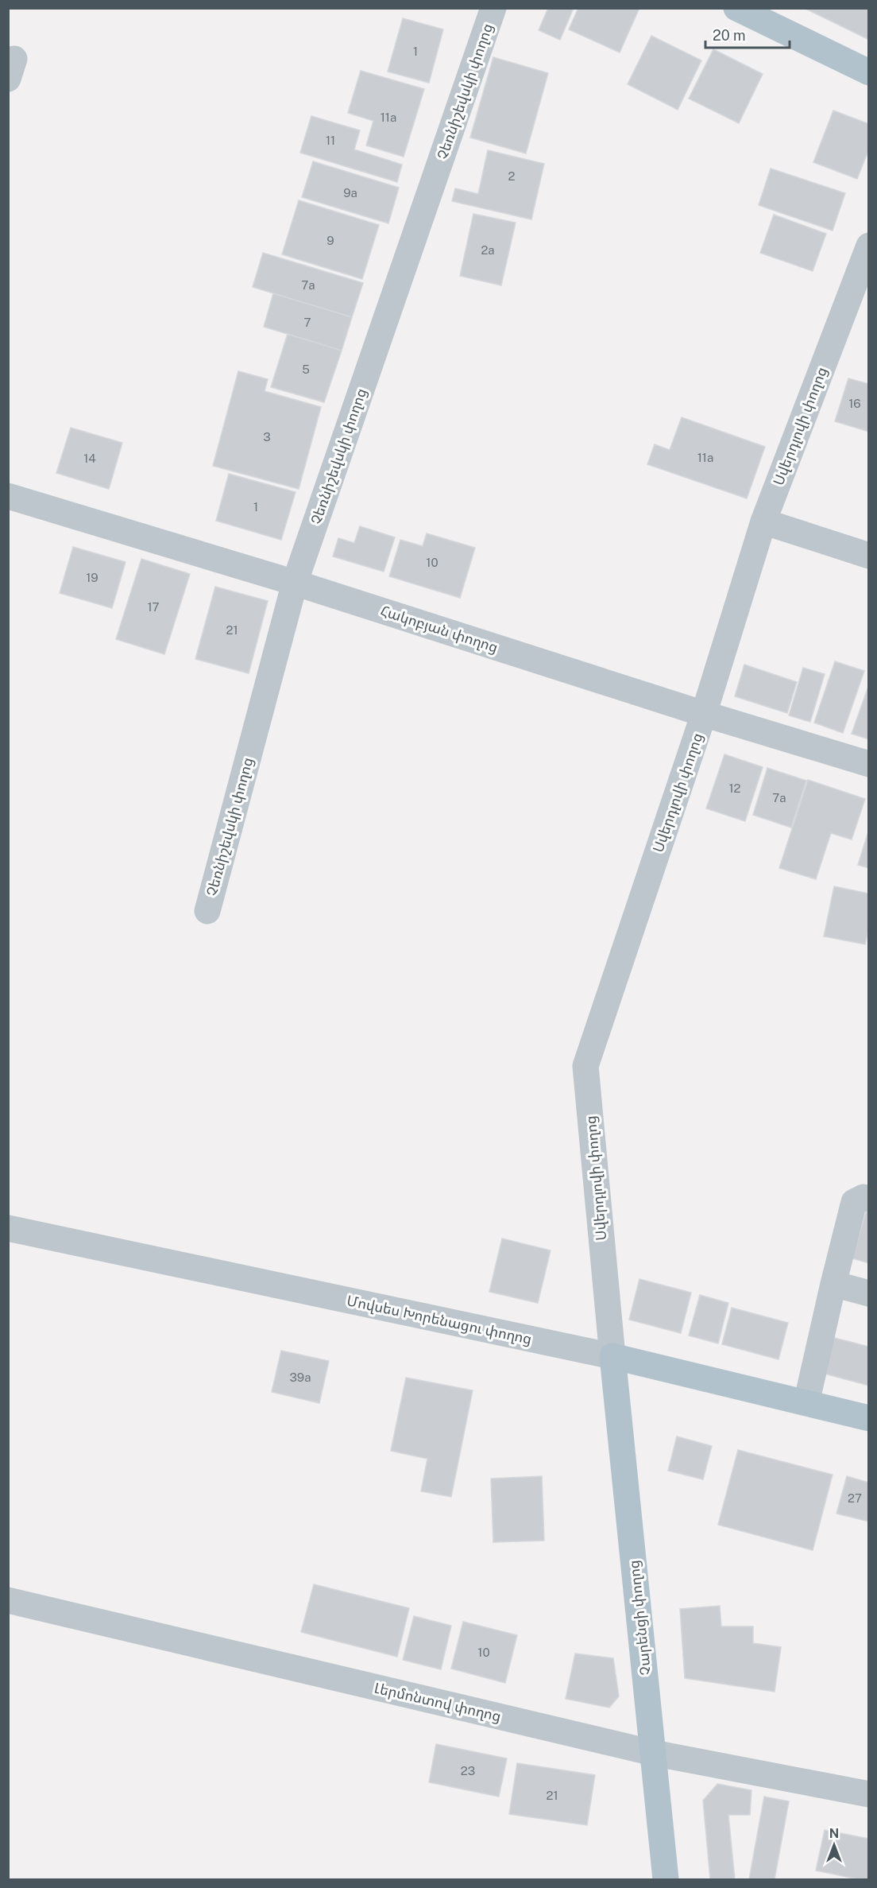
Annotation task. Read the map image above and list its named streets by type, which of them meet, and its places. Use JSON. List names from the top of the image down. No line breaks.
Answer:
{"streets":{"main road":["Մովսես Խորենացու փողոց","Չարենցի փողոց"],"street":["Չեռնիշեվսկի փողոց","Սվերդլովի փողոց","Հակոբյան փողոց","Լերմոնտով փողոց"]},"crossings":[["Չեռնիշեվսկի փողոց","Հակոբյան փողոց"],["Սվերդլովի փողոց","Հակոբյան փողոց"],["Սվերդլովի փողոց","Մովսես Խորենացու փողոց"],["Սվերդլովի փողոց","Չարենցի փողոց"],["Մովսես Խորենացու փողոց","Չարենցի փողոց"],["Չարենցի փողոց","Լերմոնտով փողոց"]],"house_numbers":["1","11a","11","2","9a","9","2a","7a","7","5","16","3","11a","14","1","10","19","17","21","12","7a","39a","27","10","23","21"],"scale_bar":"20 m","north":"top"}
